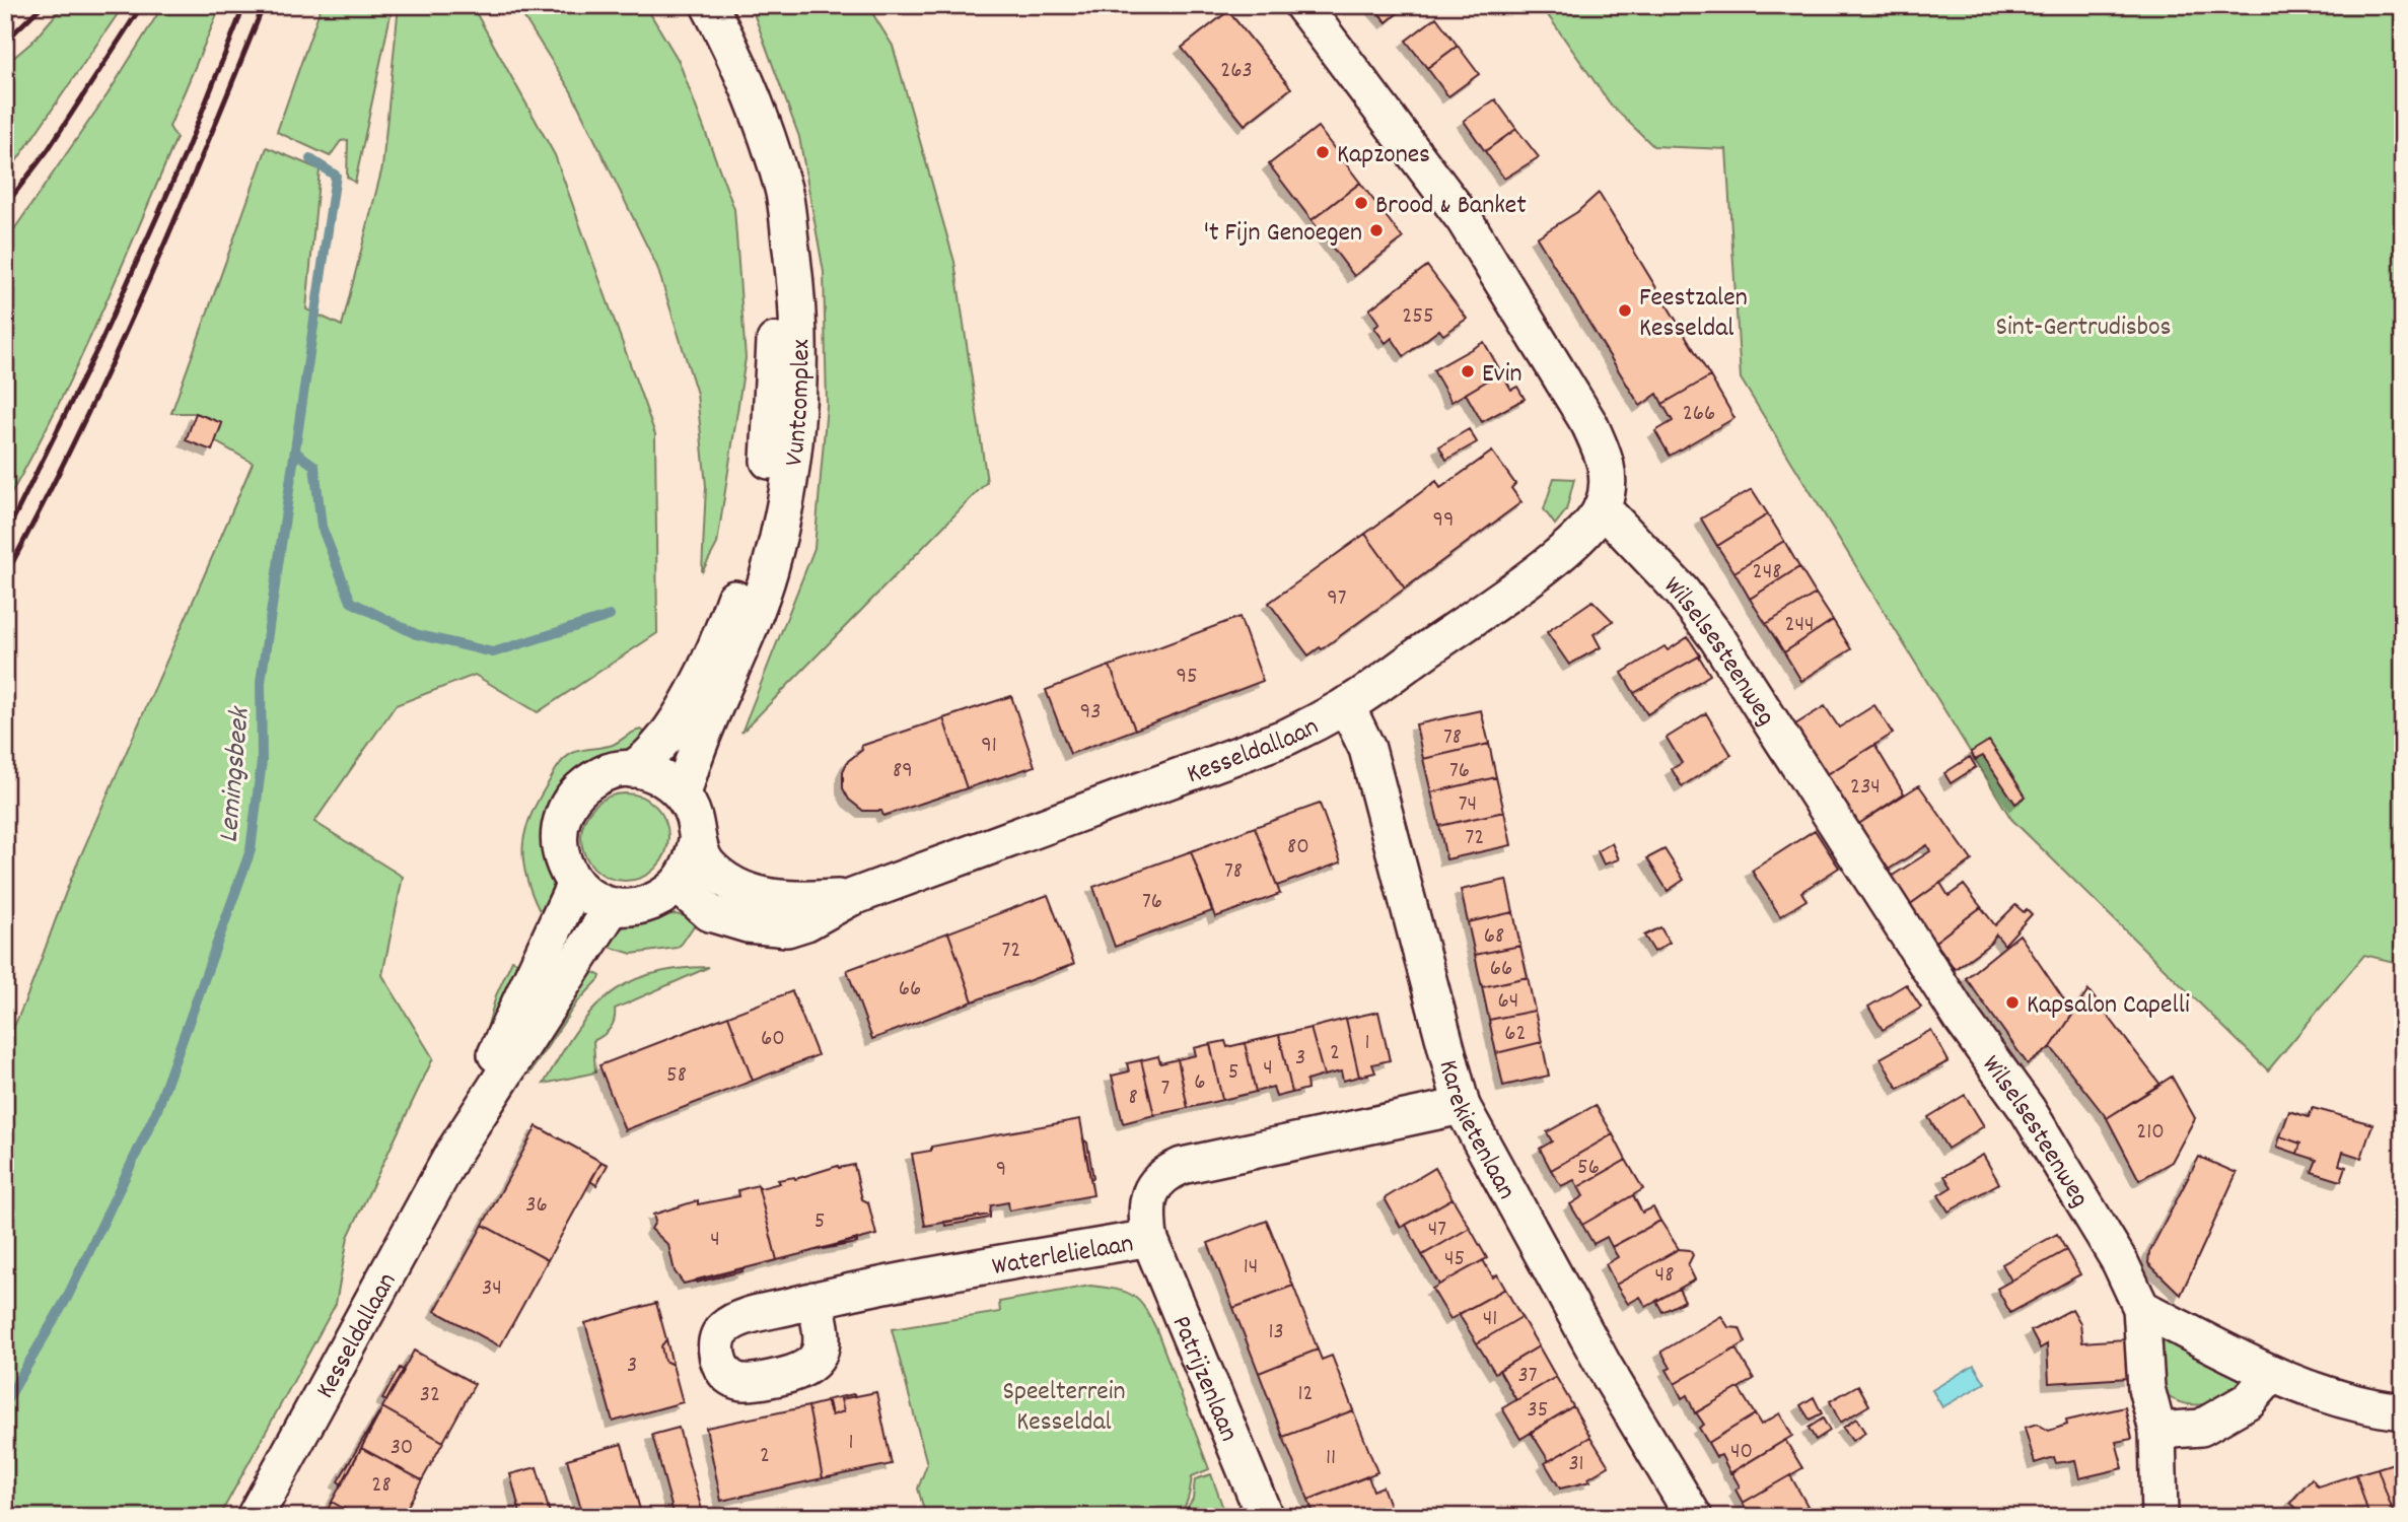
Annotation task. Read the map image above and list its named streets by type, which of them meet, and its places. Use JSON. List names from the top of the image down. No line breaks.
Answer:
{"streets":{"street":["Vuntcomplex","Wilselsesteenweg","Kesseldallaan","Karekietenlaan","Waterlelielaan","Patrijzenlaan"]},"crossings":[["Vuntcomplex","Kesseldallaan"],["Wilselsesteenweg","Kesseldallaan"],["Kesseldallaan","Karekietenlaan"],["Karekietenlaan","Waterlelielaan"],["Waterlelielaan","Patrijzenlaan"]],"water":["Lemingsbeek"],"parks":["Sint-Gertrudisbos","Speelterrein Kesseldal"],"places":["Kapzones","Brood & Banket","'t Fijn Genoegen","Feestzalen Kesseldal","Evin","Kapsalon Capelli"],"house_numbers":["263","255","266","99","248","97","244","95","93","78","91","89","76","234","74","72","80","78","76","68","72","66","66","64","62","60","1","2","3","4","5","58","6","7","8","210","56","9","36","5","47","4","45","14","48","34","41","13","3","37","12","32","35","1","30","40","2","11","31","28"]}
